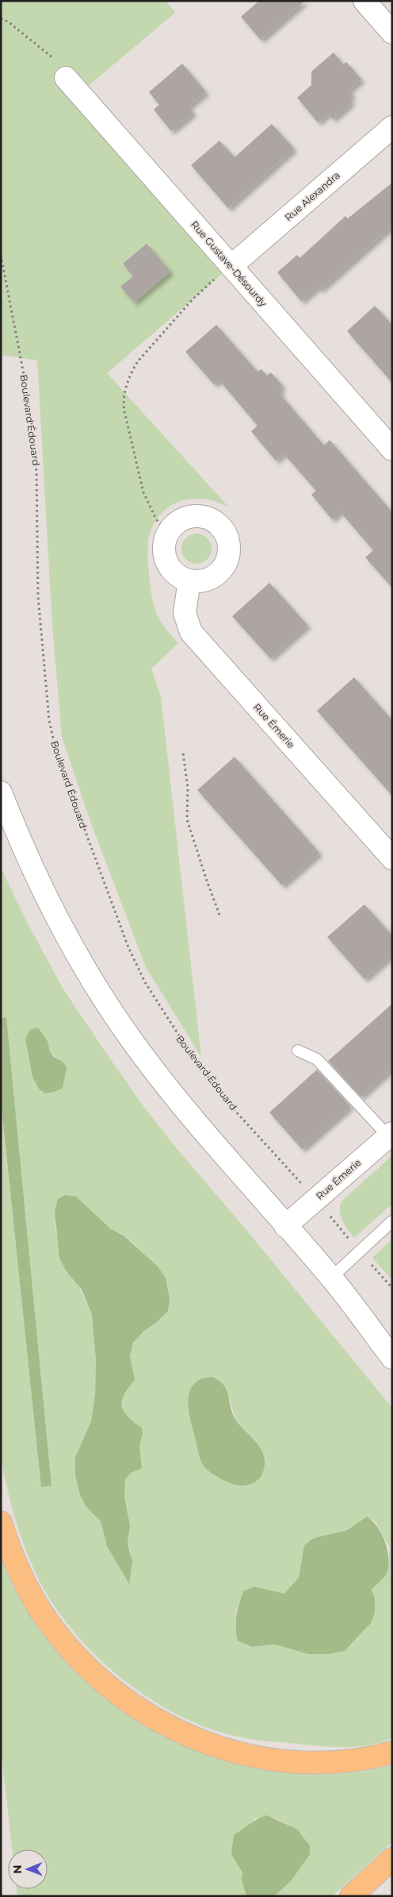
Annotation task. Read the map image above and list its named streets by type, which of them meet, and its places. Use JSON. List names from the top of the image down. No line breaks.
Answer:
{"streets":{"street":["Rue Alexandra","Rue Gustave-Désourdy","Rue Émerie"],"path":["Boulevard Édouard"]},"crossings":[["Rue Alexandra","Rue Gustave-Désourdy"]],"north":"left"}
